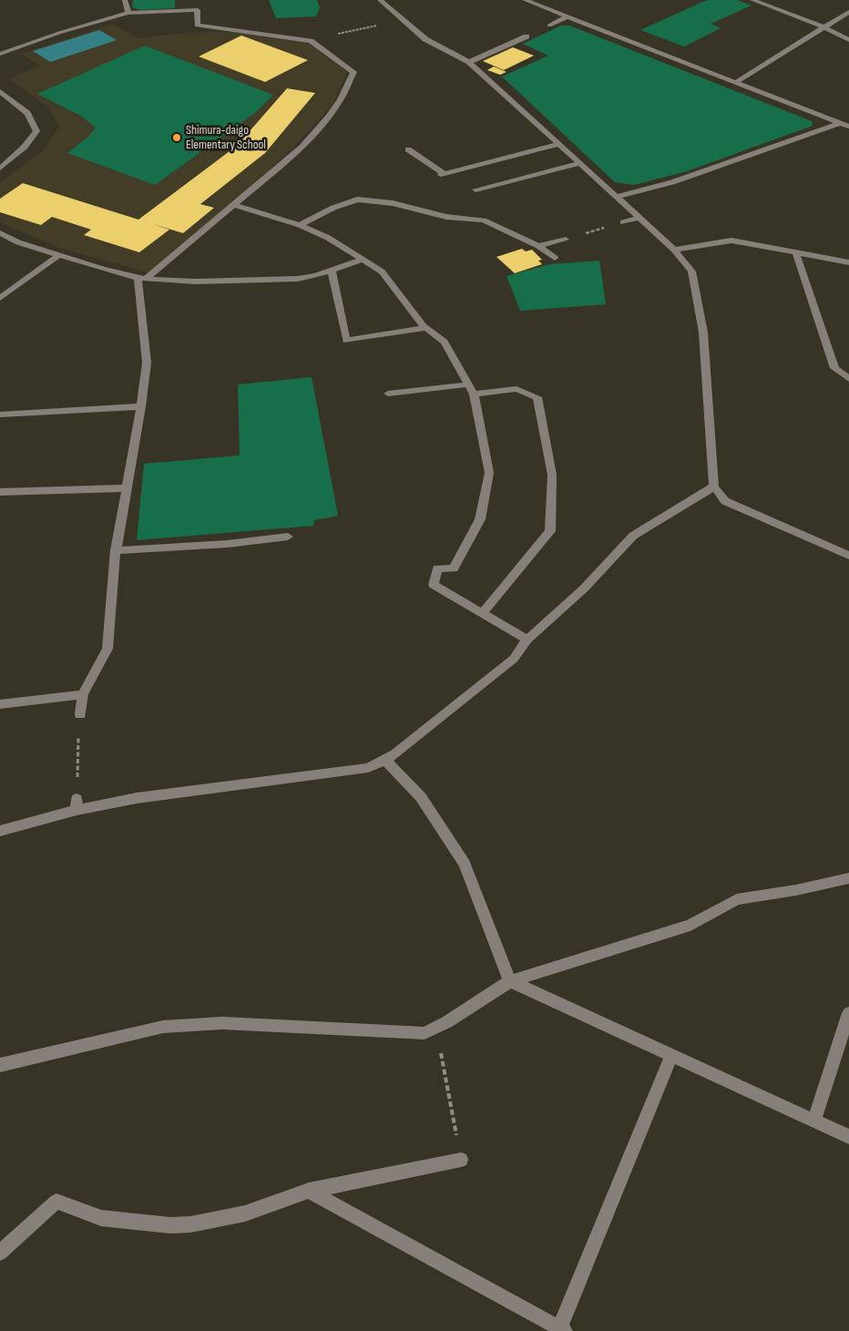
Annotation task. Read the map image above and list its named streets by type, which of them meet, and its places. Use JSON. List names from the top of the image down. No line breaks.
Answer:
{"places":["Shimura-daigo Elementary School"]}
